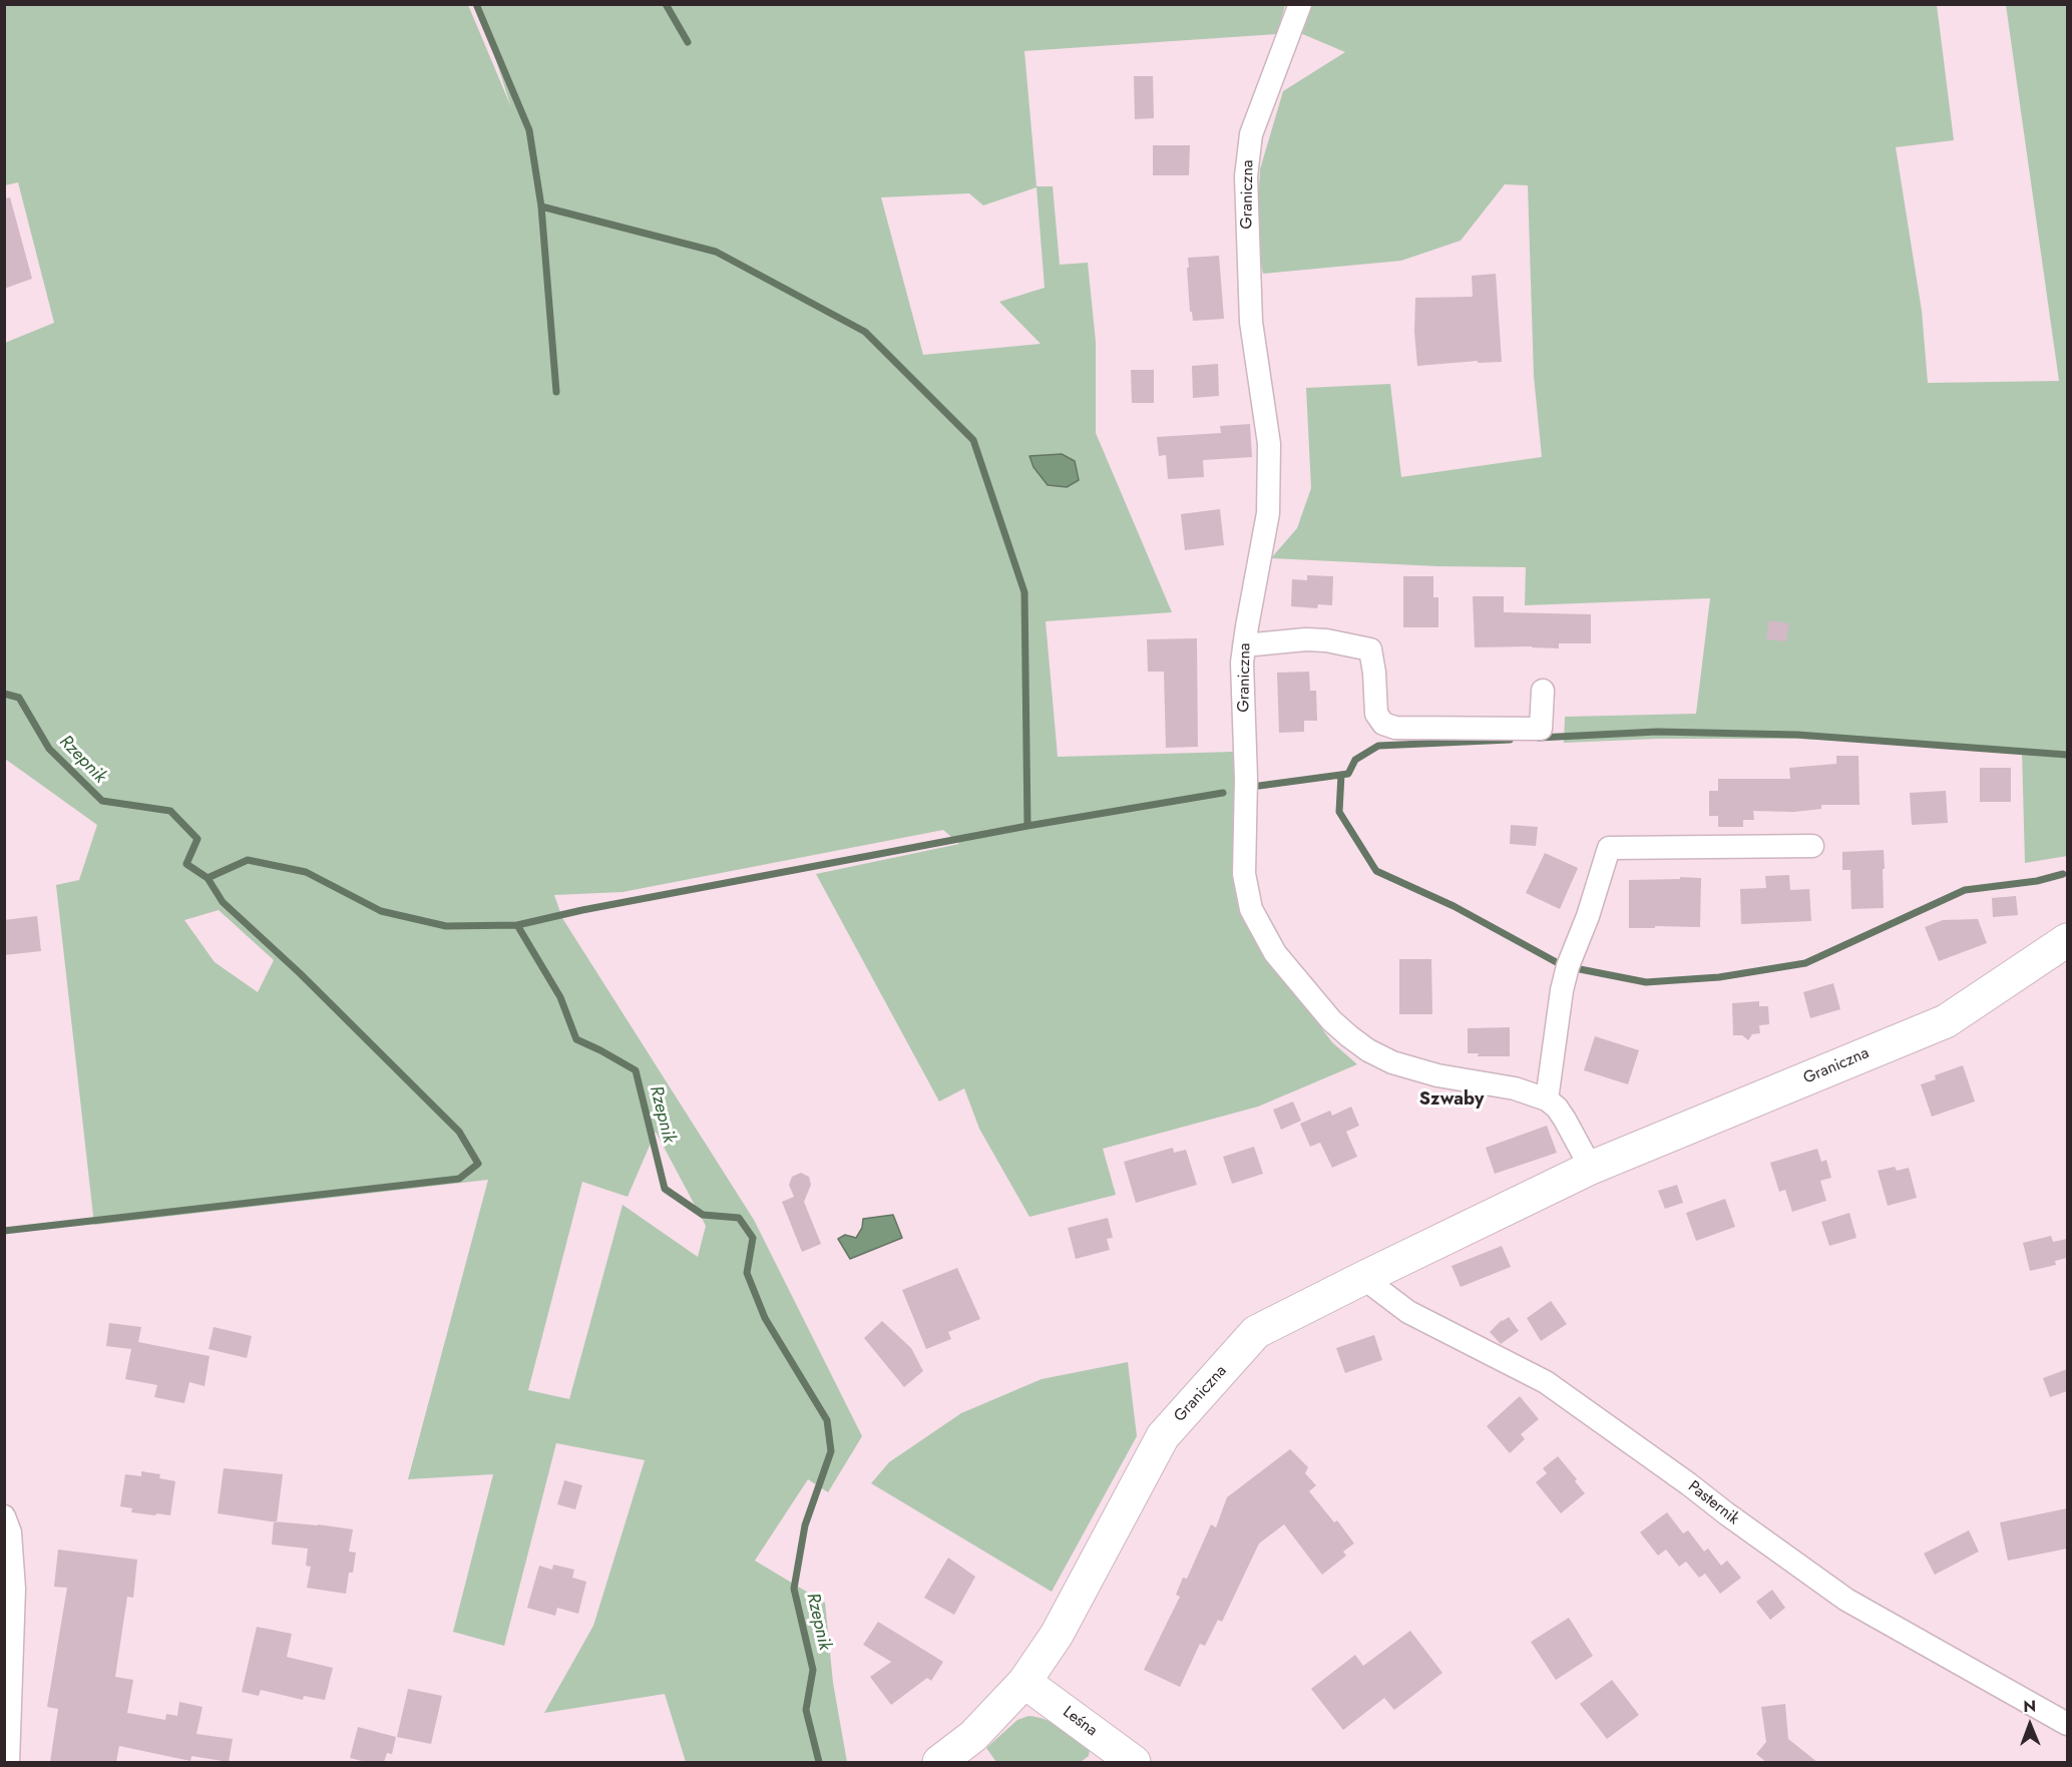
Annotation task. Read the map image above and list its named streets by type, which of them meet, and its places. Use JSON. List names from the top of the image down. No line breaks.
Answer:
{"streets":{"street":["Graniczna","Pasternik","Leśna"]},"crossings":[["Graniczna","Pasternik"],["Graniczna","Leśna"]],"districts":["Szwaby"],"water":["Rzepnik"],"north":"top"}
